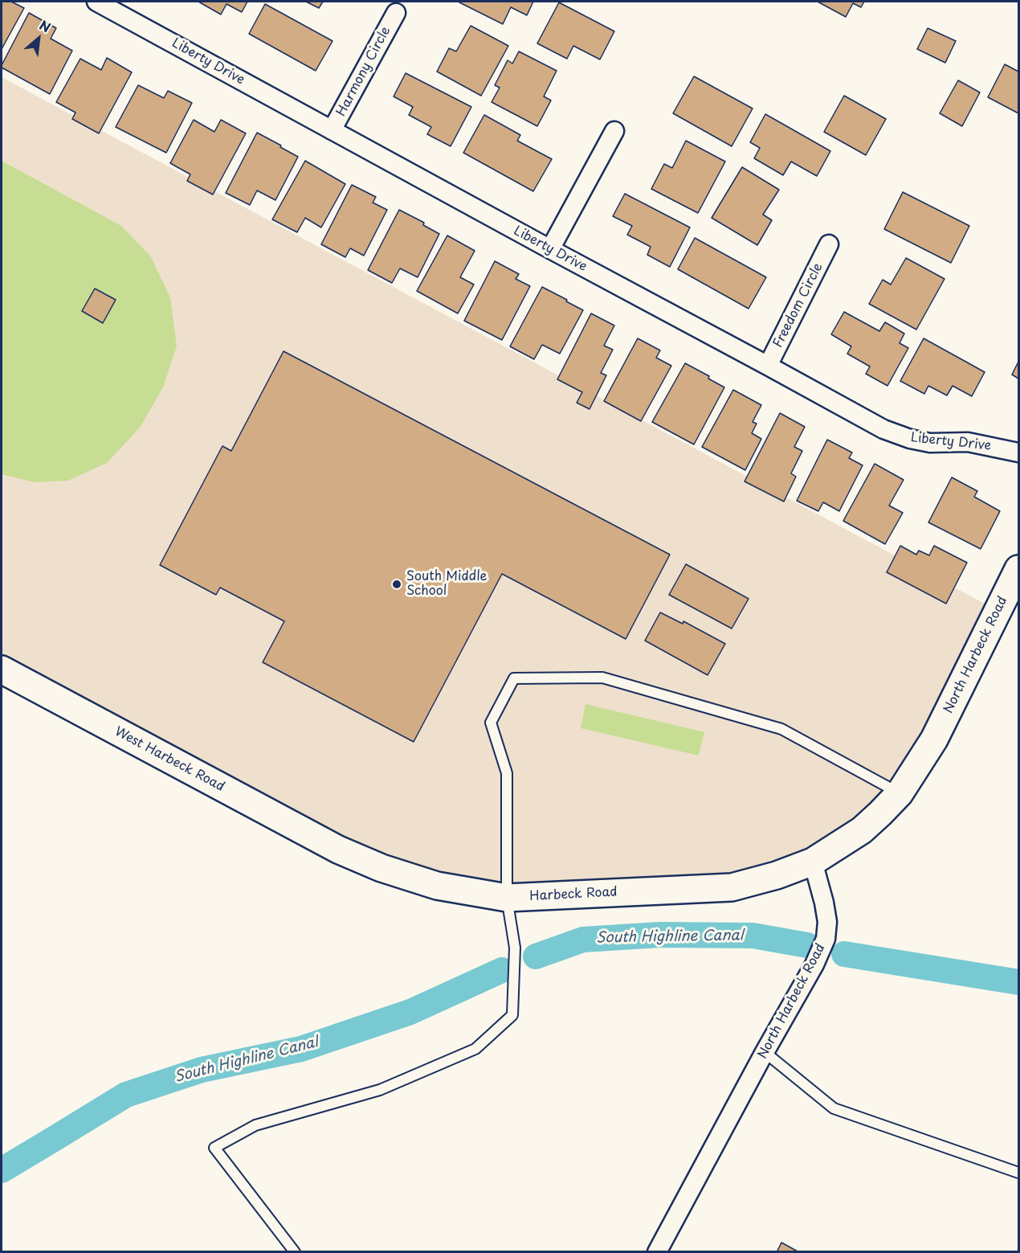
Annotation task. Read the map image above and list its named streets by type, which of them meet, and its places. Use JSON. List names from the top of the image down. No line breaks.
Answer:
{"streets":{"street":["Liberty Drive","Harmony Circle","Freedom Circle","North Harbeck Road","West Harbeck Road","Harbeck Road"]},"crossings":[["Liberty Drive","Harmony Circle"],["Liberty Drive","Freedom Circle"],["North Harbeck Road","Harbeck Road"],["West Harbeck Road","Harbeck Road"]],"water":["South Highline Canal"],"places":["South Middle School"],"north":"top right"}
